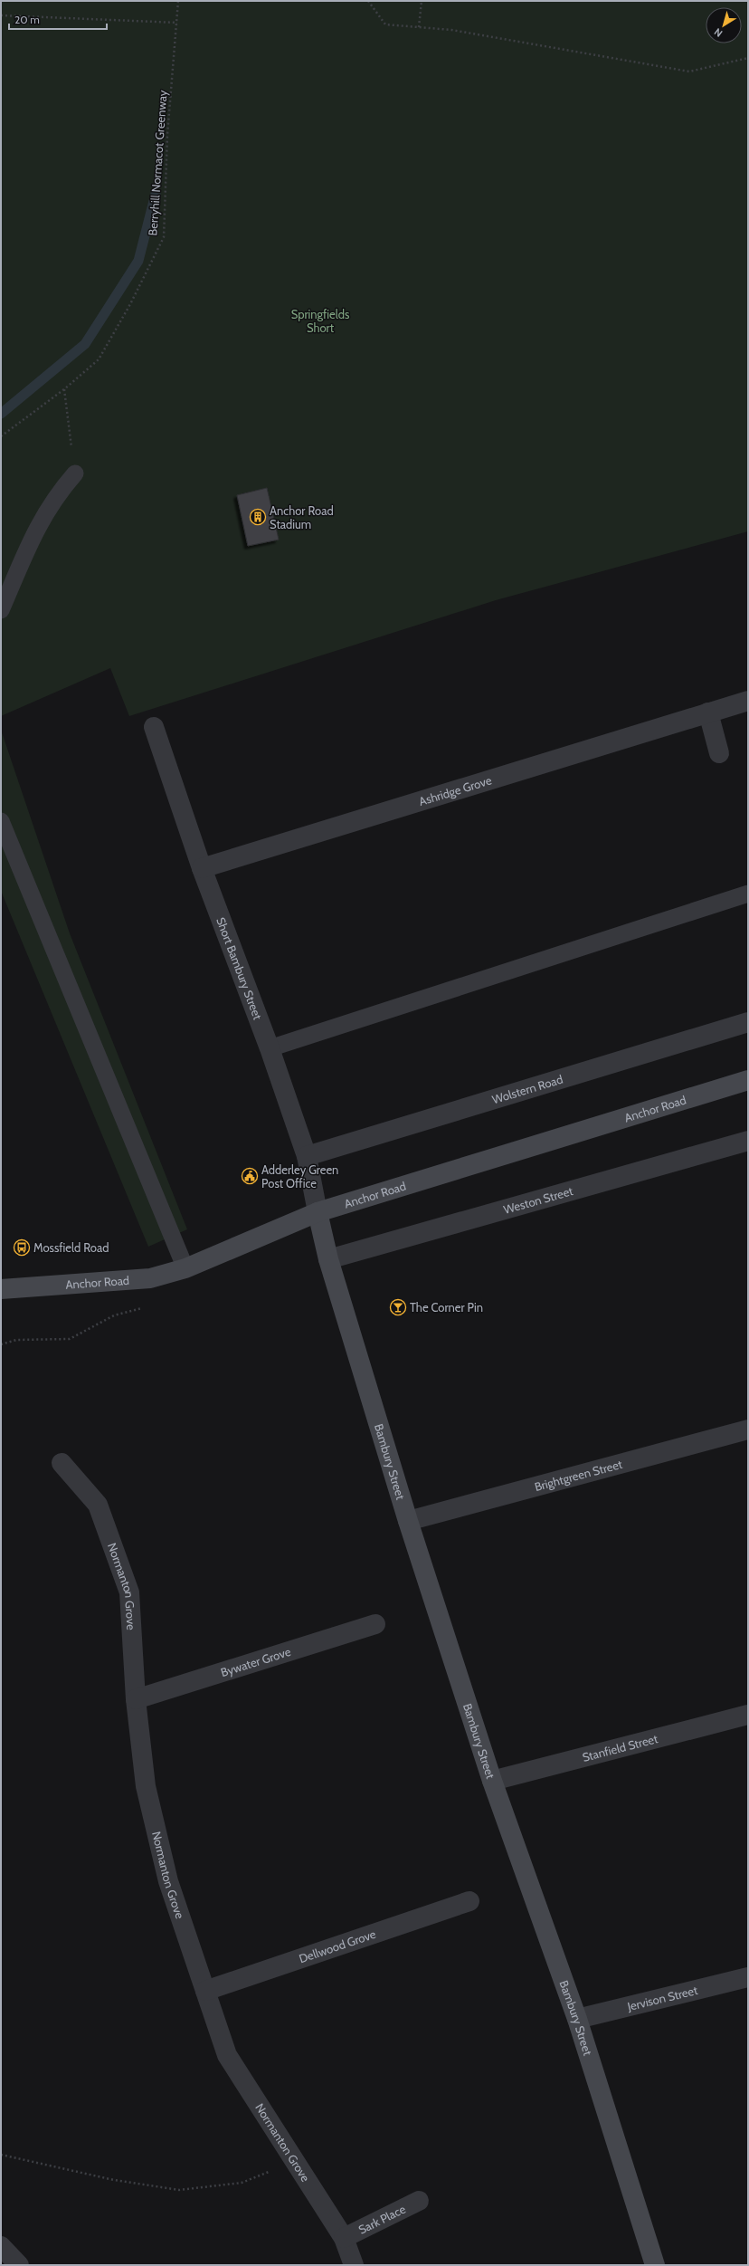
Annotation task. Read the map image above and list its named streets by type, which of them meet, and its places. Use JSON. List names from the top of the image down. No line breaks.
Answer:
{"streets":{"street":["Ashridge Grove","Short Bambury Street","Wolstern Road","Anchor Road","Weston Street","Bambury Street","Brightgreen Street","Normanton Grove","Bywater Grove","Stanfield Street","Dellwood Grove","Jervison Street","Sark Place"],"path":["Berryhill Normacot Greenway"]},"crossings":[["Ashridge Grove","Short Bambury Street"],["Short Bambury Street","Wolstern Road"],["Short Bambury Street","Anchor Road"],["Short Bambury Street","Bambury Street"],["Anchor Road","Bambury Street"],["Weston Street","Bambury Street"],["Bambury Street","Brightgreen Street"],["Bambury Street","Stanfield Street"],["Bambury Street","Jervison Street"],["Normanton Grove","Bywater Grove"],["Normanton Grove","Dellwood Grove"],["Normanton Grove","Sark Place"]],"parks":["Springfields Short"],"places":{"building":["Anchor Road Stadium"],"public building":["Adderley Green Post Office"],"bus stop":["Mossfield Road"],"bar":["The Corner Pin"]},"scale_bar":"20 m","north":"bottom left"}
